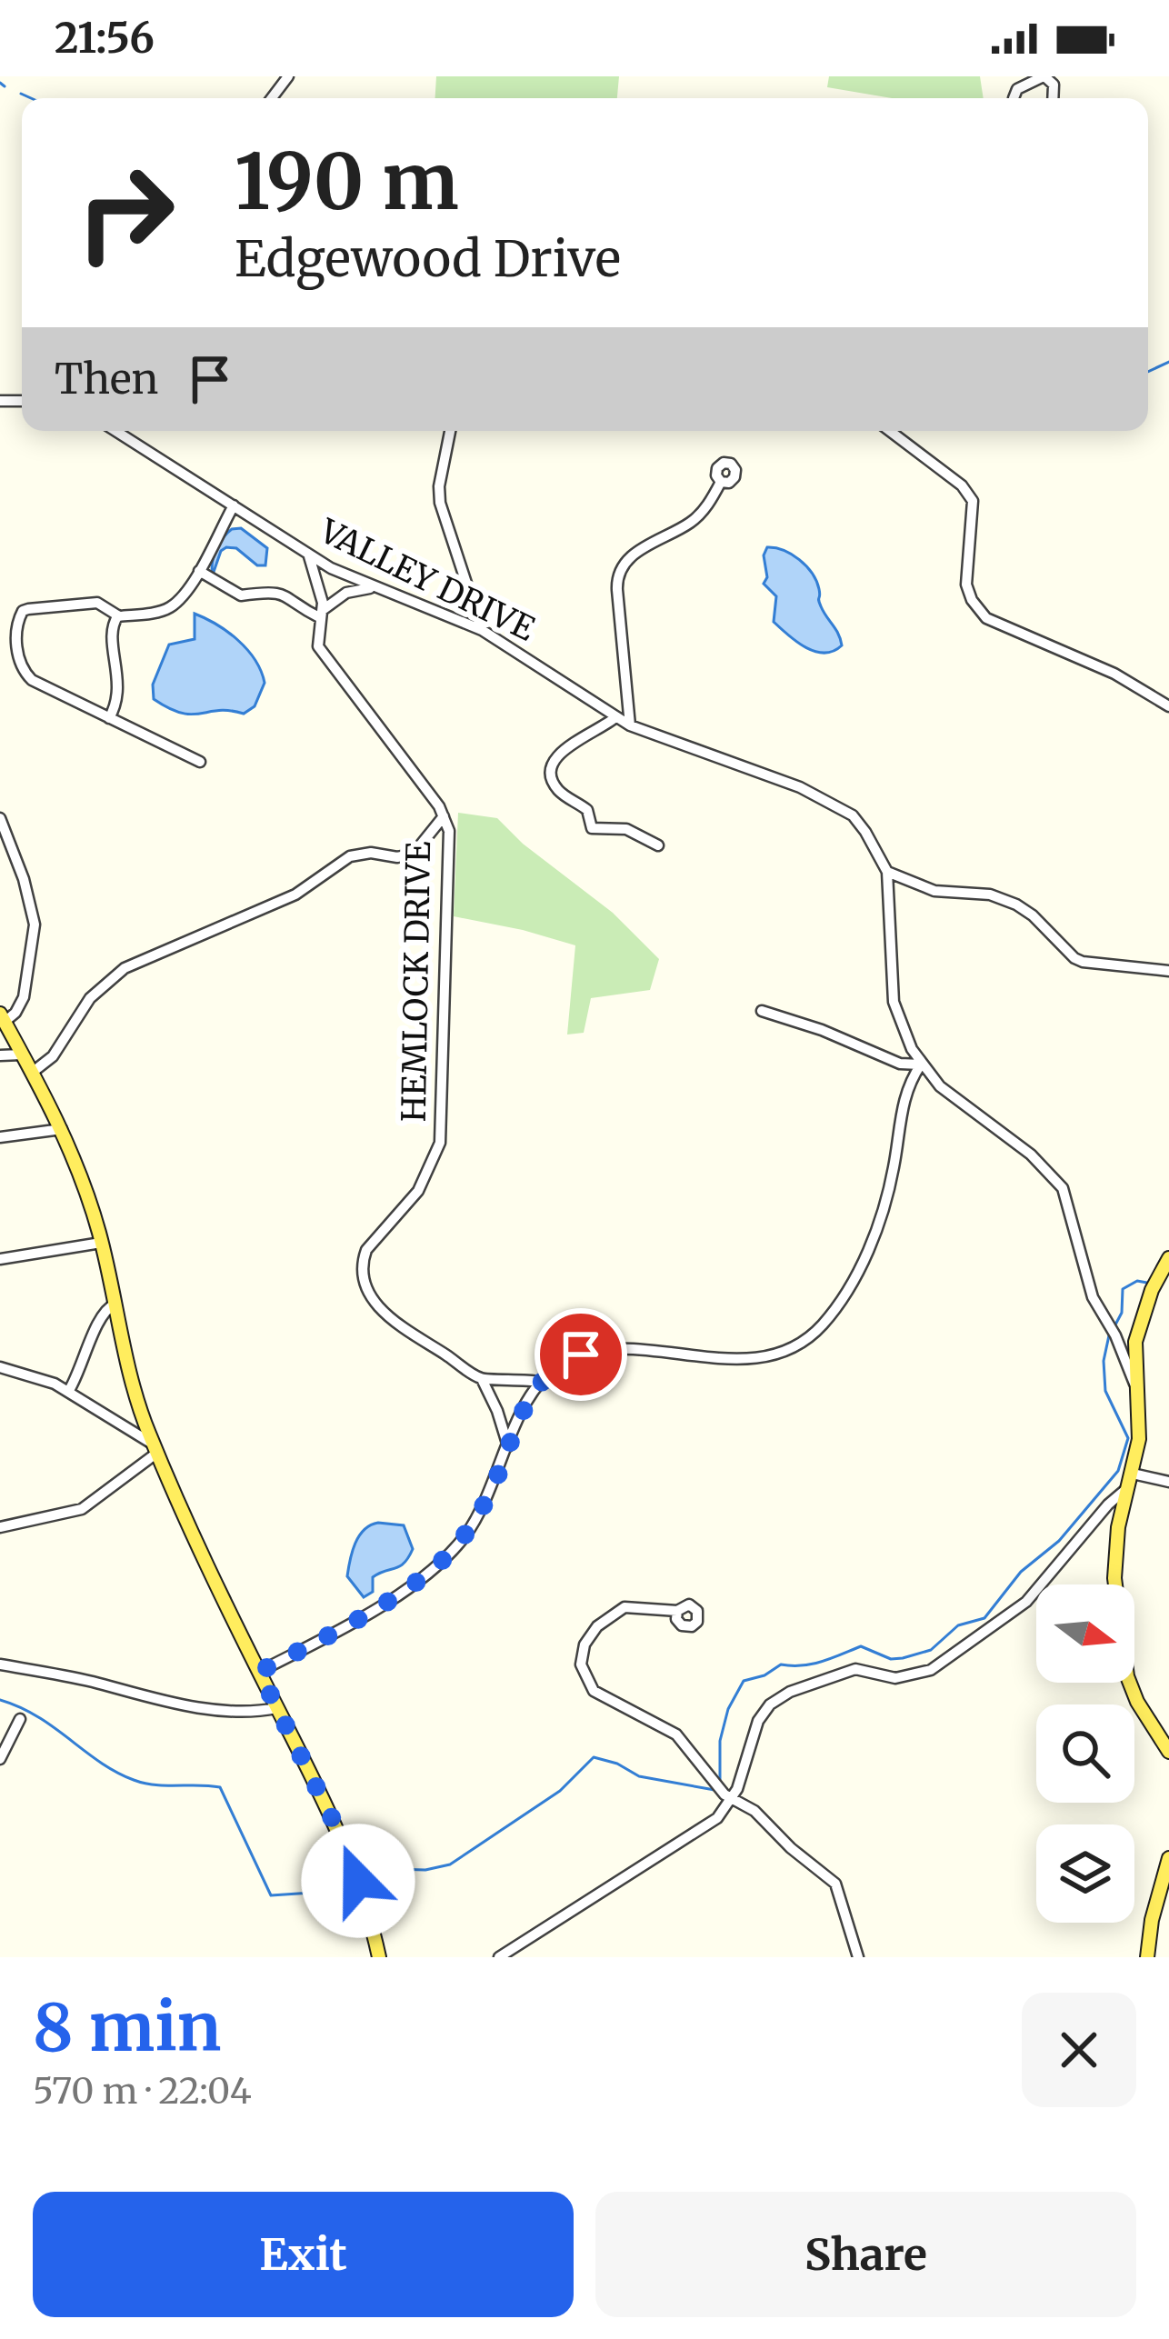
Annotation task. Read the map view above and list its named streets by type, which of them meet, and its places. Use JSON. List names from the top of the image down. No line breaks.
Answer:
{"streets":{"street":["VALLEY DRIVE","HEMLOCK DRIVE"]},"crossings":[["VALLEY DRIVE","HEMLOCK DRIVE"]],"north":"right","page":{"status":"21:56","turn":["190 m","Edgewood Drive"],"then":"Then","heading":["8 min","570 m · 22:04"],"buttons":["Exit","Share"]}}
